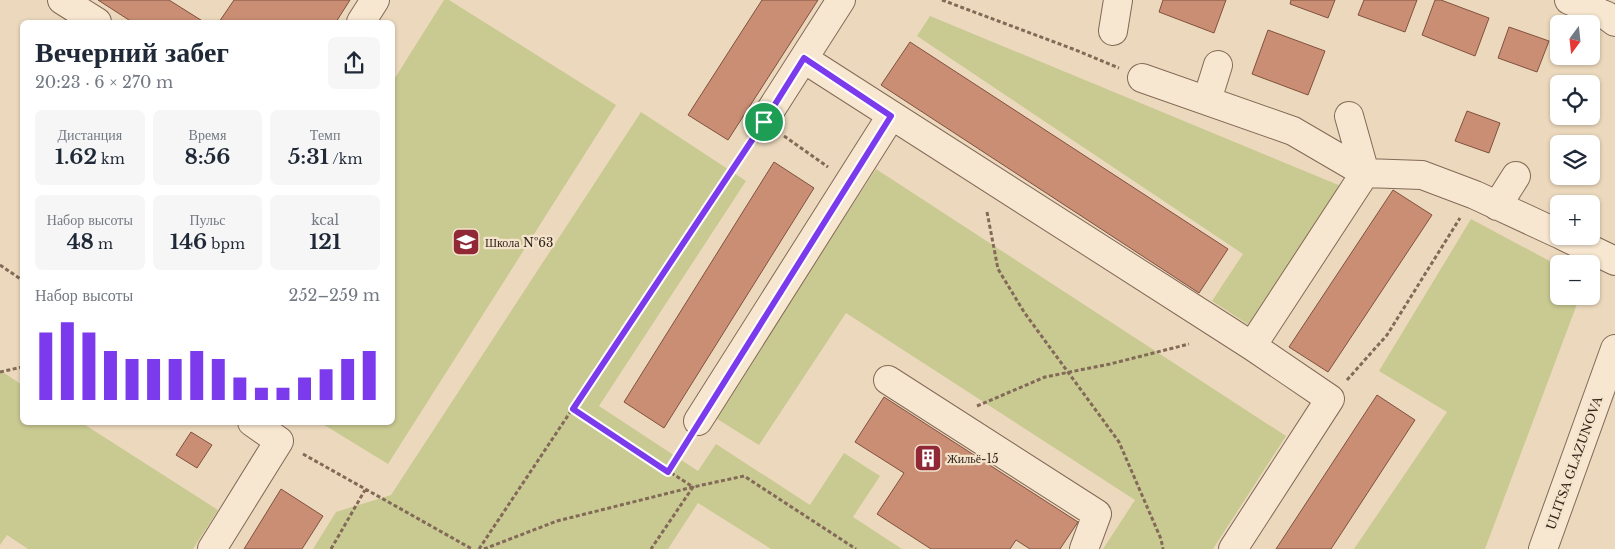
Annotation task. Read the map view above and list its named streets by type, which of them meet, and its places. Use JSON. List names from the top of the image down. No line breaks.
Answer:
{"streets":{"street":["ULITSA GLAZUNOVA"]},"places":{"school or university":["Школа №63"],"building":["Жильё-15"]},"north":"bottom","page":{"map_buttons":["+","−"],"heading":["Вечерний забег","20:23 · 6 × 270 m"],"stats":[["Дистанция","1.62 km"],["Время","8:56"],["Темп","5:31 /km"],["Набор высоты","48 m"],["Пульс","146 bpm"],["kcal","121"]],"chart":["Набор высоты","252–259 m"]}}
